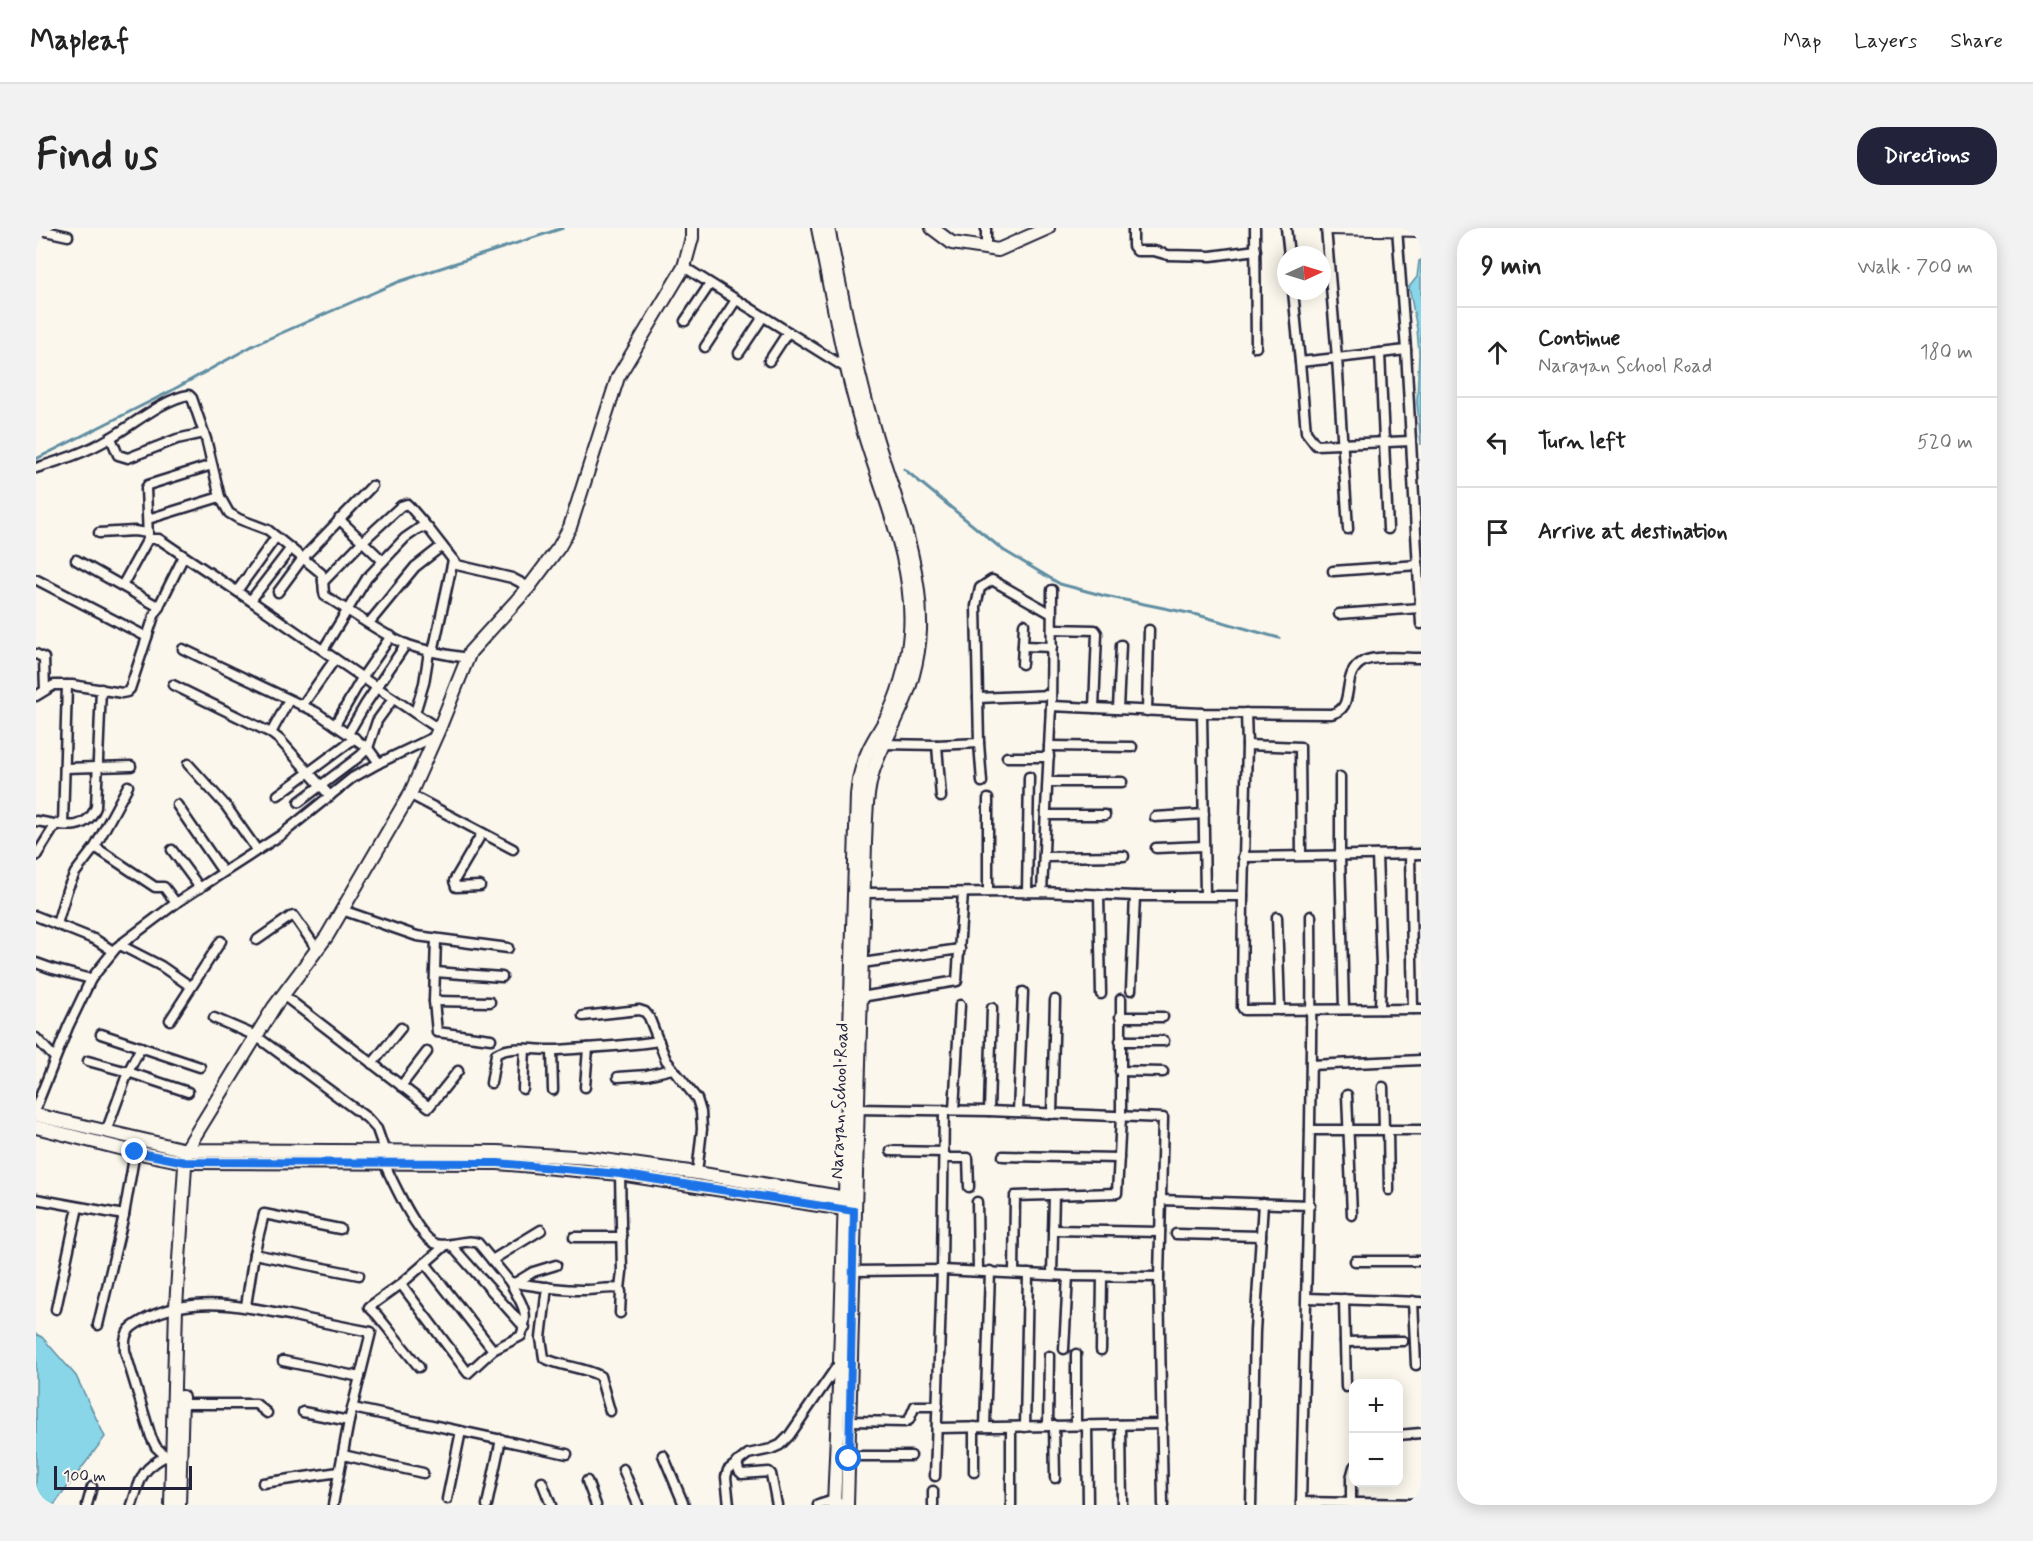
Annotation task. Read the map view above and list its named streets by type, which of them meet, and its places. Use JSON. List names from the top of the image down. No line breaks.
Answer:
{"streets":{"street":["Narayan School Road"]},"scale_bar":"100 m","north":"right","page":{"header":"Mapleaf","nav":["Map","Layers","Share"],"buttons":"Directions","title":"Find us","heading":["9 min","Walk · 700 m"],"list":[["Continue","Narayan School Road","180 m"],["Turn left","520 m"],"Arrive at destination"],"map_buttons":["+","−"],"scale":"100 m"}}
